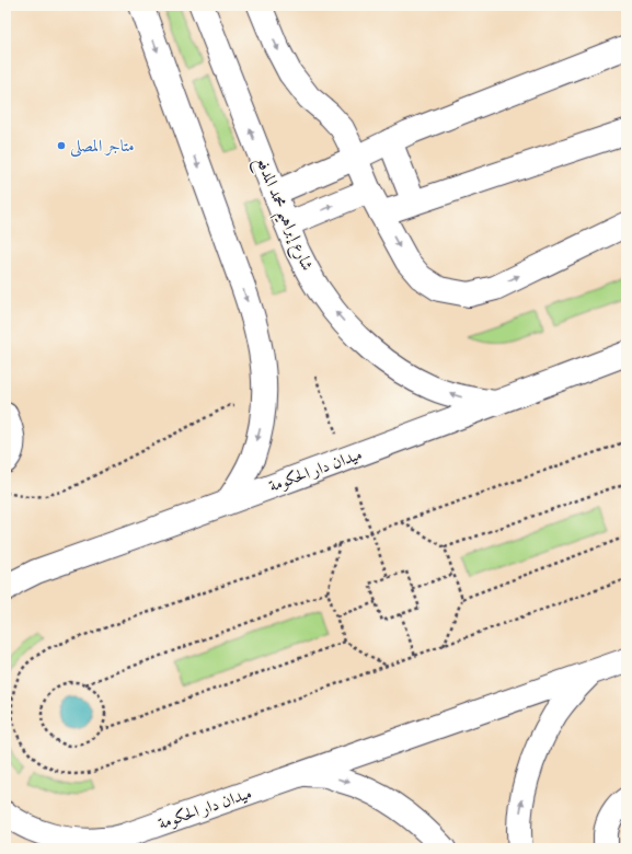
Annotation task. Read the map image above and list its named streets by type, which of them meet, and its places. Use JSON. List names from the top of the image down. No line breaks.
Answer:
{"streets":{"main road":["شارع إبراهيم محمد المدفع","ميدان دار الحكومة"]},"crossings":[["شارع إبراهيم محمد المدفع","ميدان دار الحكومة"]],"places":["متاجر المصلى"]}
